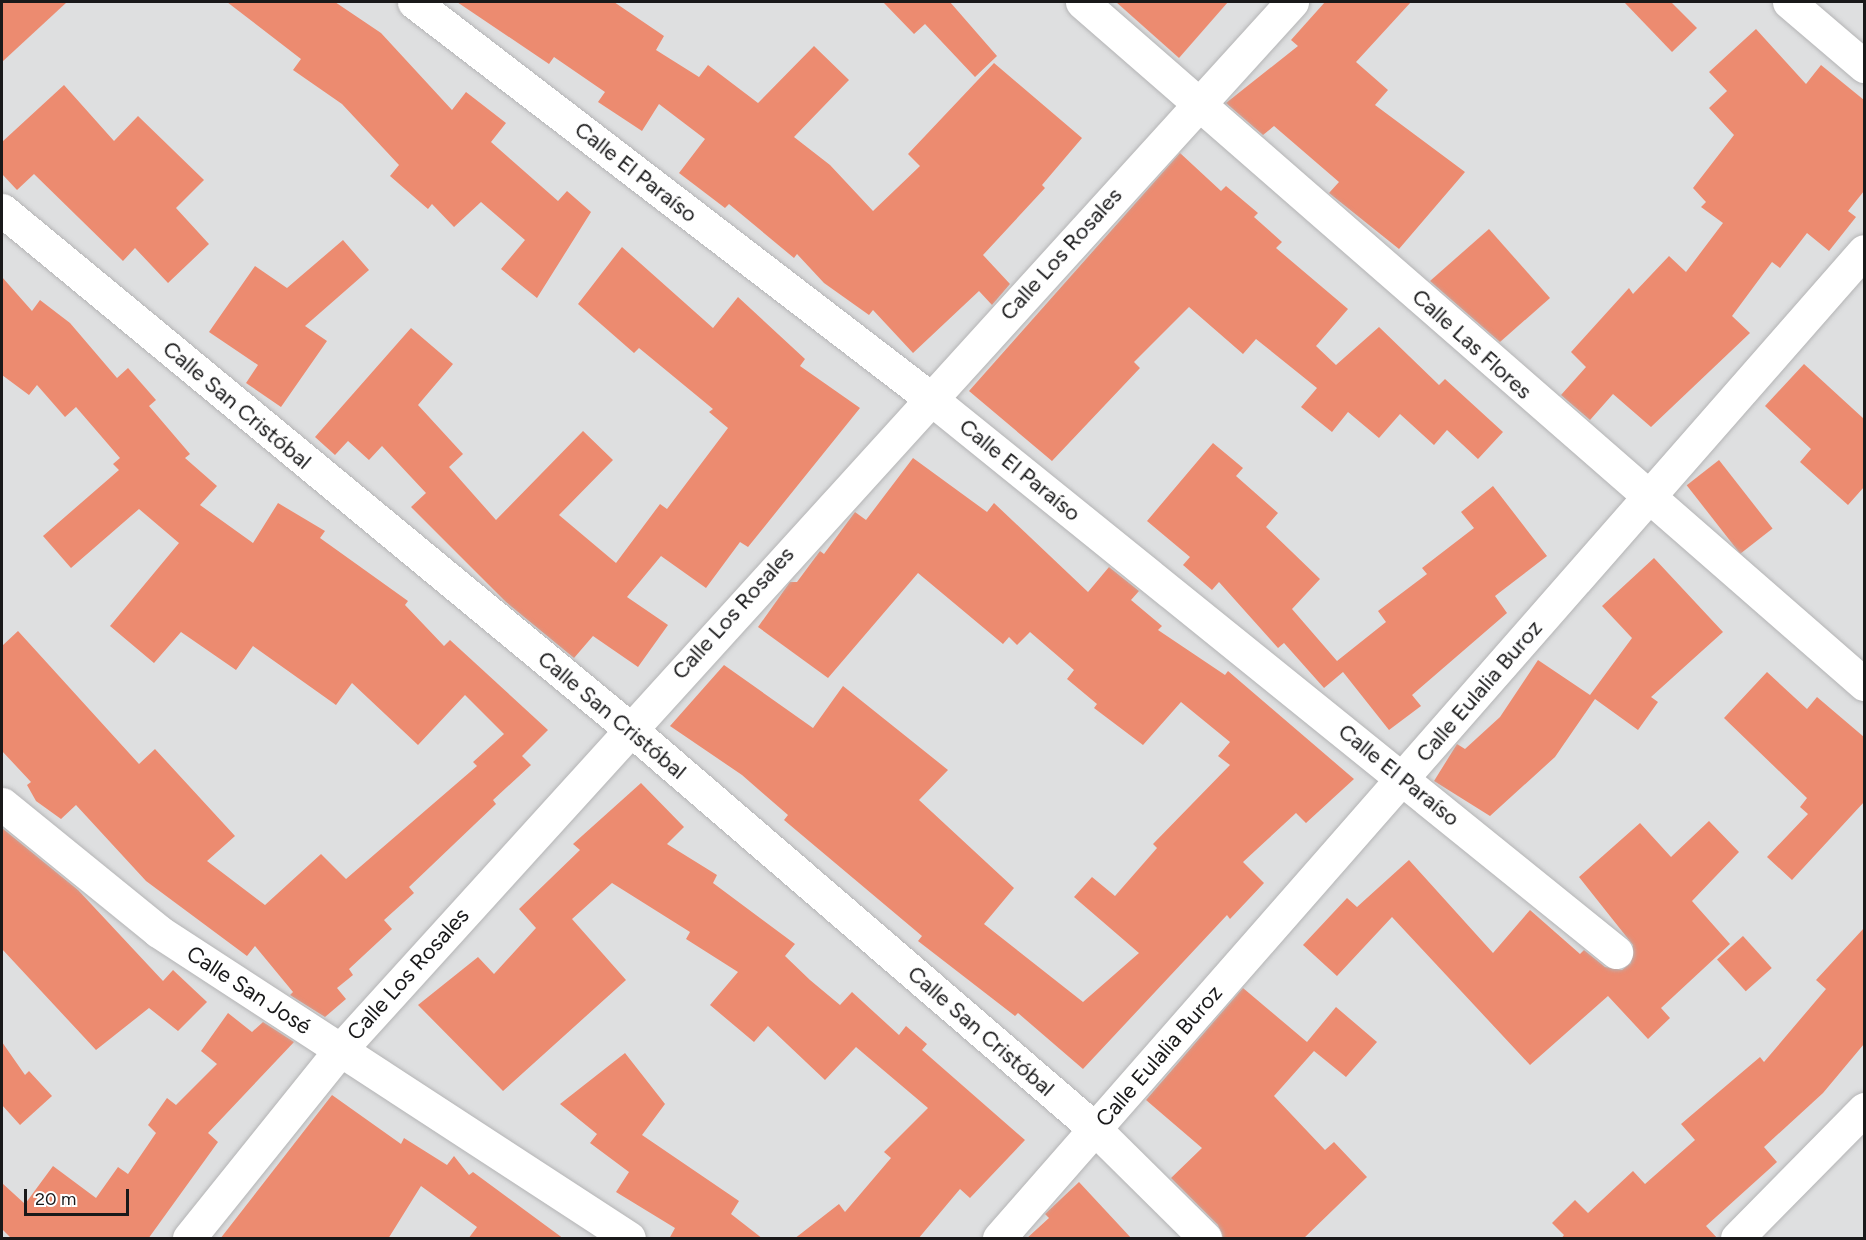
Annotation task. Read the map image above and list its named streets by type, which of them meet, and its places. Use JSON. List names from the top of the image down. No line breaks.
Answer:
{"streets":{"street":["Calle El Paraíso","Calle Los Rosales","Calle Las Flores","Calle San Cristóbal","Calle Eulalia Buroz","Calle San José"]},"crossings":[["Calle El Paraíso","Calle Los Rosales"],["Calle El Paraíso","Calle Eulalia Buroz"],["Calle Los Rosales","Calle Las Flores"],["Calle Los Rosales","Calle San Cristóbal"],["Calle Los Rosales","Calle San José"],["Calle Las Flores","Calle Eulalia Buroz"],["Calle San Cristóbal","Calle Eulalia Buroz"]],"scale_bar":"20 m"}
